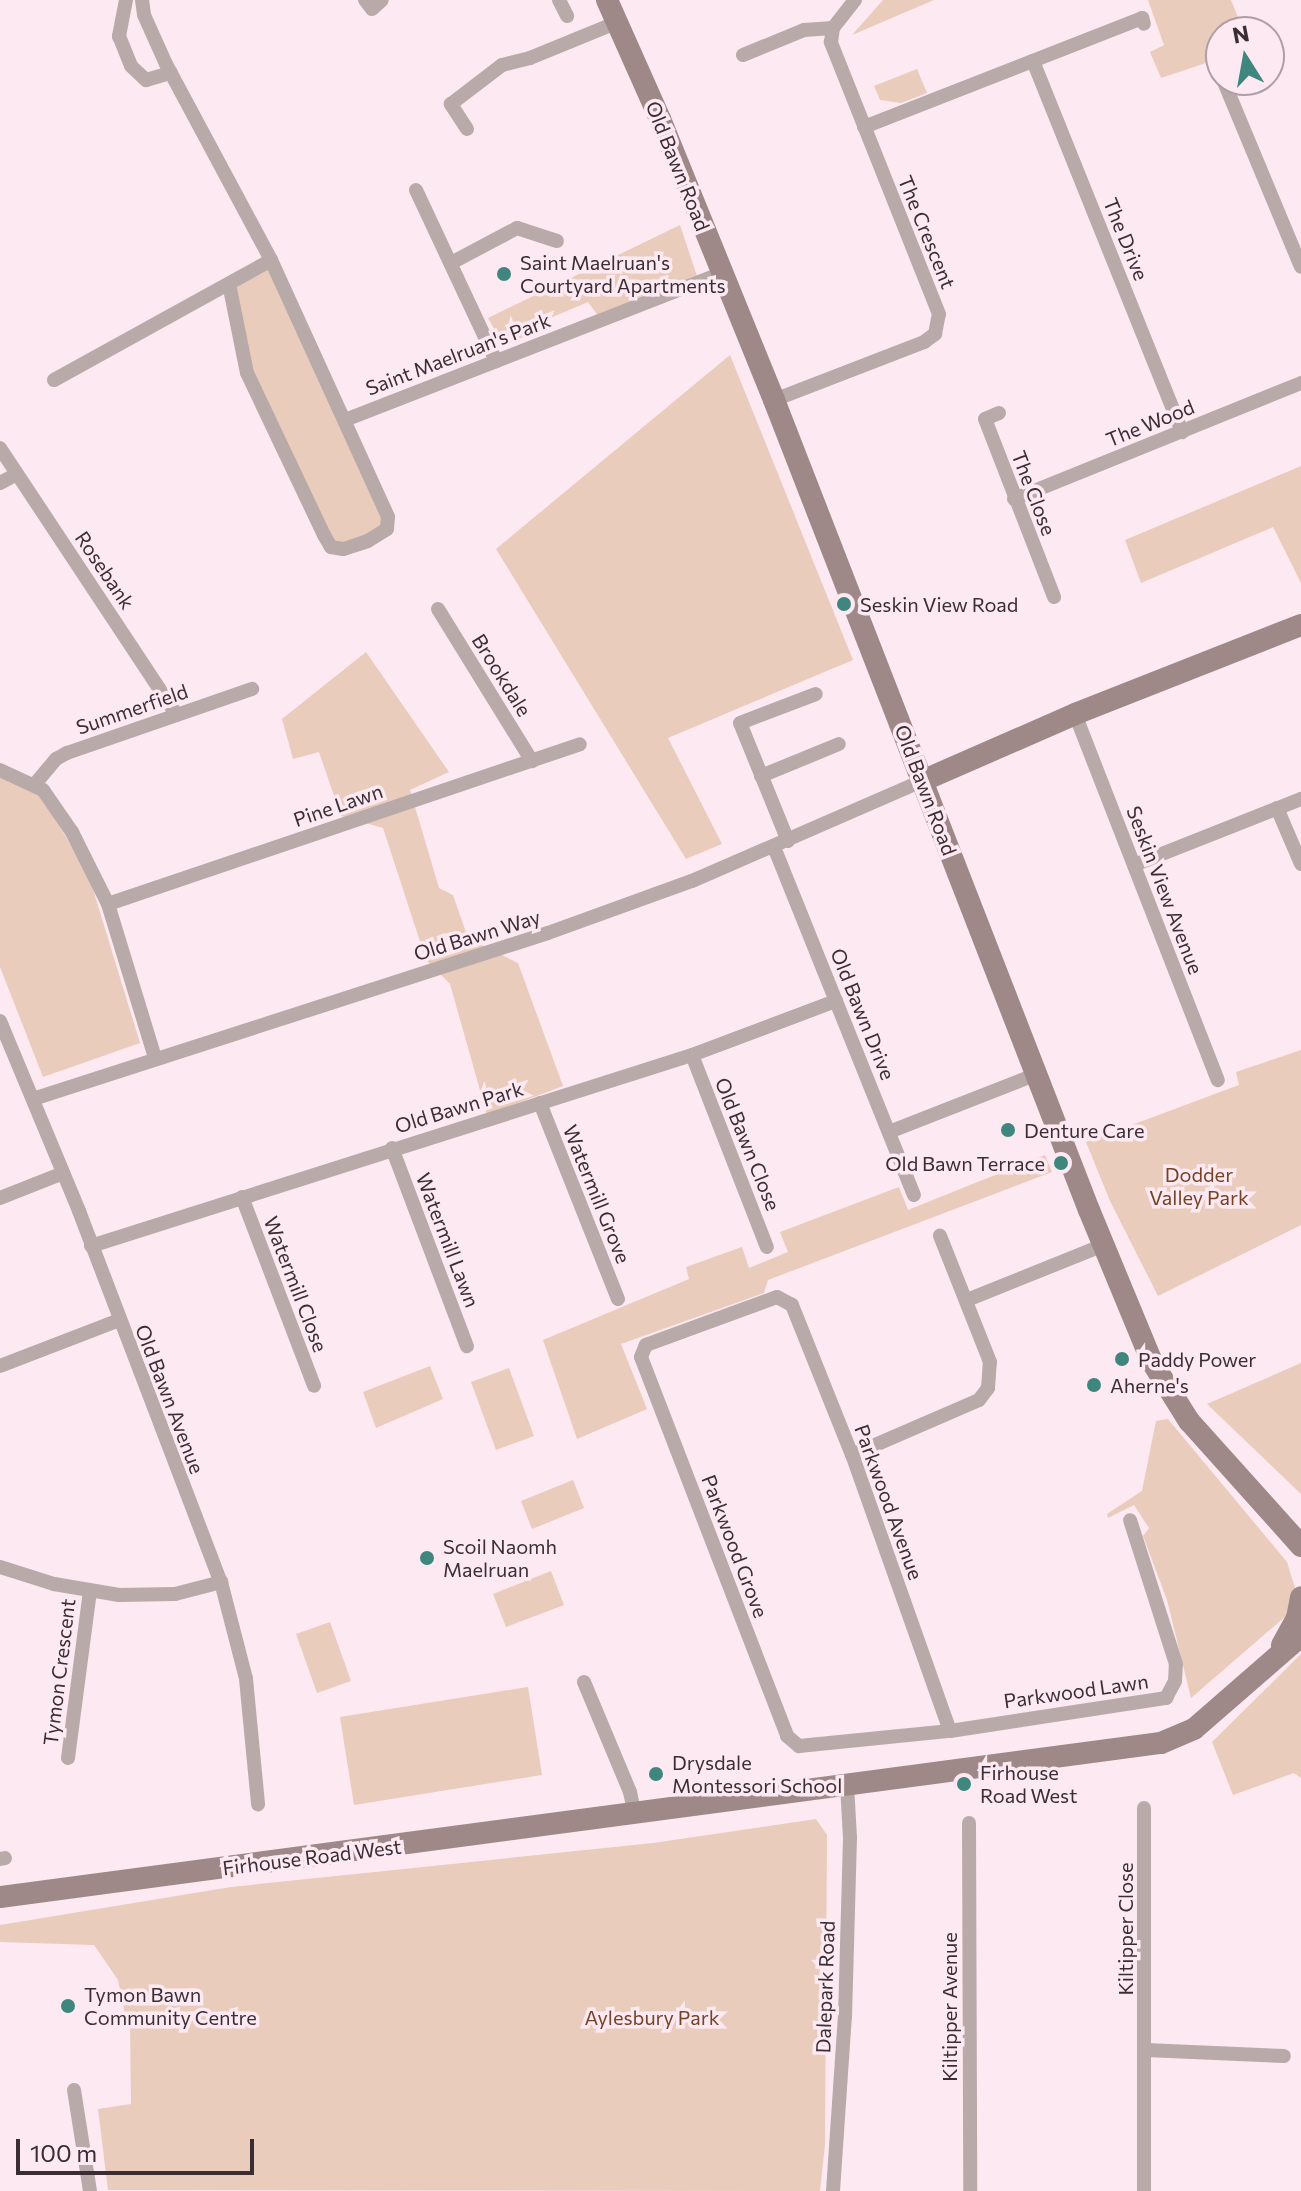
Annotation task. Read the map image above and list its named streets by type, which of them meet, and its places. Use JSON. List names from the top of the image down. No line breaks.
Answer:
{"streets":{"main road":["Old Bawn Road","Firhouse Road West"],"street":["The Crescent","The Drive","Saint Maelruan's Park","The Wood","The Close","Rosebank","Brookdale","Summerfield","Pine Lawn","Seskin View Avenue","Old Bawn Way","Old Bawn Drive","Old Bawn Park","Old Bawn Close","Watermill Grove","Watermill Lawn","Watermill Close","Old Bawn Avenue","Parkwood Avenue","Parkwood Grove","Tymon Crescent","Parkwood Lawn","Kiltipper Close","Dalepark Road","Kiltipper Avenue"]},"crossings":[["Old Bawn Road","The Crescent"],["Old Bawn Road","Saint Maelruan's Park"],["Old Bawn Road","Old Bawn Way"],["The Drive","The Wood"],["The Wood","The Close"],["Rosebank","Summerfield"],["Brookdale","Pine Lawn"],["Old Bawn Way","Old Bawn Drive"],["Old Bawn Way","Old Bawn Avenue"],["Old Bawn Drive","Old Bawn Park"],["Old Bawn Park","Old Bawn Close"],["Old Bawn Park","Watermill Grove"],["Old Bawn Park","Watermill Lawn"],["Old Bawn Park","Watermill Close"],["Old Bawn Park","Old Bawn Avenue"],["Old Bawn Avenue","Tymon Crescent"],["Parkwood Avenue","Parkwood Grove"],["Parkwood Avenue","Parkwood Lawn"],["Parkwood Grove","Parkwood Lawn"],["Firhouse Road West","Dalepark Road"]],"parks":["Dodder Valley Park","Aylesbury Park"],"places":["Saint Maelruan's Courtyard Apartments","Seskin View Road","Denture Care","Old Bawn Terrace","Paddy Power","Aherne's","Scoil Naomh Maelruan","Drysdale Montessori School","Firhouse Road West","Tymon Bawn Community Centre"],"scale_bar":"100 m","north":"top"}
